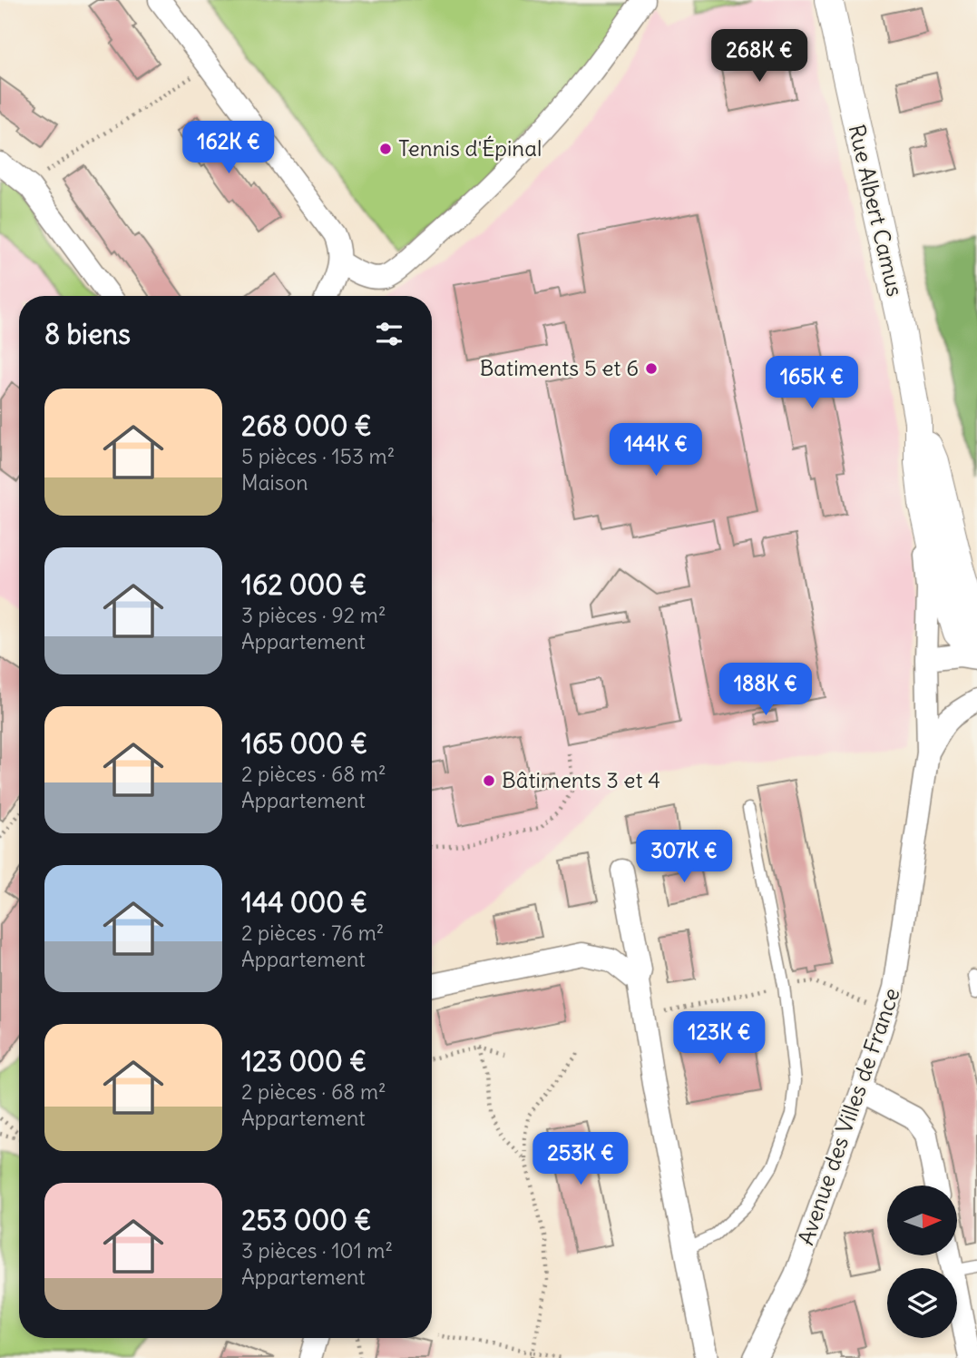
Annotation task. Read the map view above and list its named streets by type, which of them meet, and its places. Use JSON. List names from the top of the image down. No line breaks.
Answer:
{"streets":{"street":["Rue Albert Camus","Avenue des Villes de France"]},"crossings":[["Rue Albert Camus","Avenue des Villes de France"]],"places":["Tennis d'Épinal","Batiments 5 et 6","Bâtiments 3 et 4"],"north":"right","page":{"price":["268K €","162K €","165K €","144K €","188K €","307K €","123K €","253K €"],"heading":"8 biens","list":[{"name":"268 000 €","note":"5 pièces · 153 m² · Maison"},{"name":"162 000 €","note":"3 pièces · 92 m² · Appartement"},{"name":"165 000 €","note":"2 pièces · 68 m² · Appartement"},{"name":"144 000 €","note":"2 pièces · 76 m² · Appartement"},{"name":"123 000 €","note":"2 pièces · 68 m² · Appartement"},{"name":"253 000 €","note":"3 pièces · 101 m² · Appartement"}]}}
